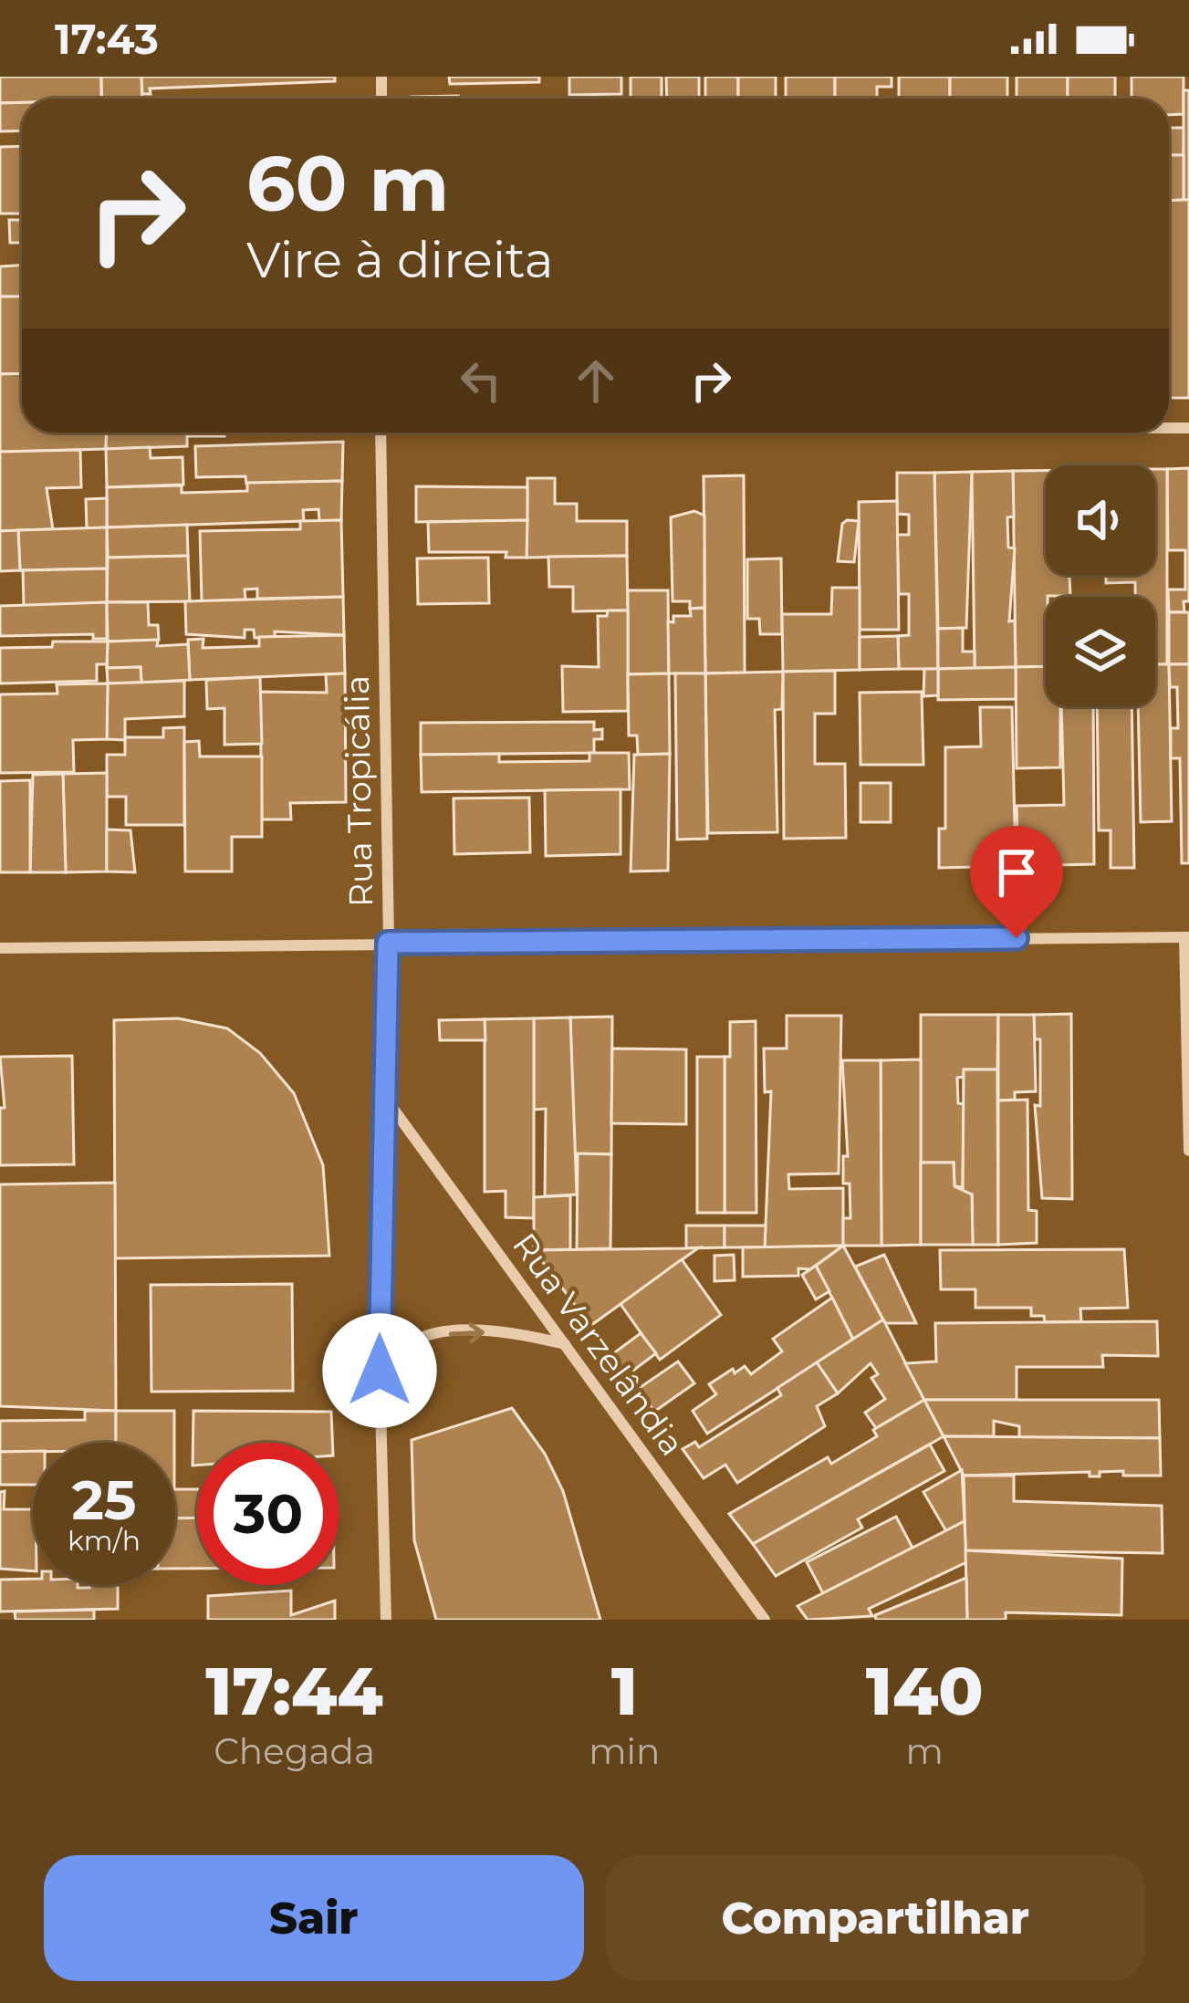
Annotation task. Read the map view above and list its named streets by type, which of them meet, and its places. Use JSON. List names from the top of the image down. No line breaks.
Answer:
{"streets":{"street":["Rua Tropicália","Rua Varzelândia"]},"crossings":[["Rua Tropicália","Rua Varzelândia"]],"page":{"status":"17:43","turn":["60 m","Vire à direita"],"speed":"25 km/h","limit":"30","eta":["17:44","Chegada","1","min","140","m"],"buttons":["Sair","Compartilhar"]}}
